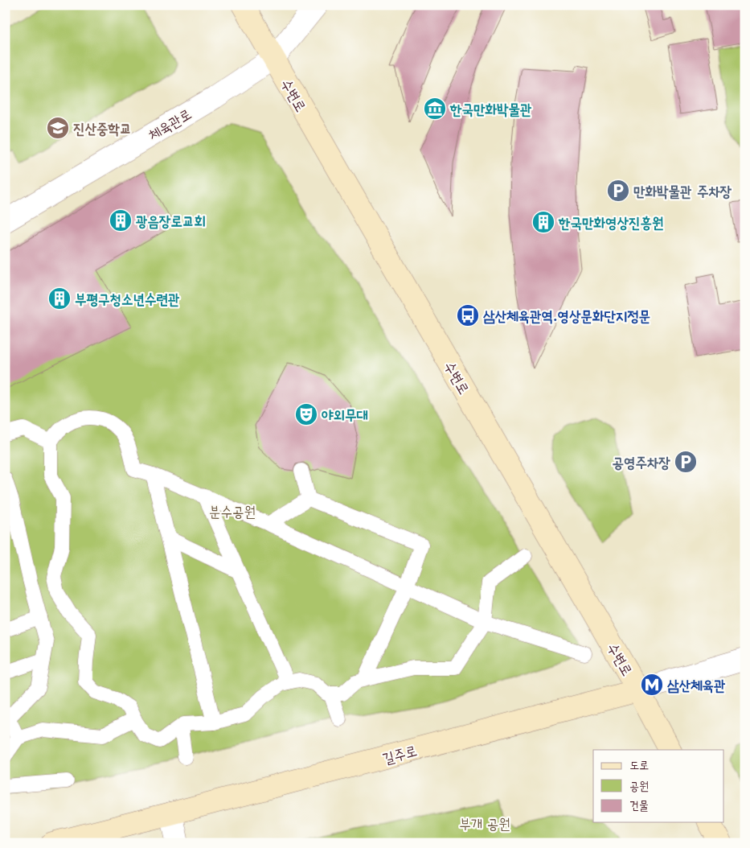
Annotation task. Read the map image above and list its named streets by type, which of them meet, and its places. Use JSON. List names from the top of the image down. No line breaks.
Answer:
{"streets":{"main road":["수변로","길주로"],"street":["체육관로"]},"crossings":[["수변로","체육관로"],["수변로","길주로"]],"parks":["분수공원","부개 공원"],"places":{"museum":["한국만화박물관"],"school or university":["진산중학교"],"parking":["만화박물관 주차장","공영주차장"],"building":["광음장로교회","한국만화영상진흥원","부평구청소년수련관"],"bus stop":["삼산체육관역.영상문화단지정문"],"theatre":["야외무대"],"metro station":["삼산체육관"]},"legend":["도로","공원","건물"]}
